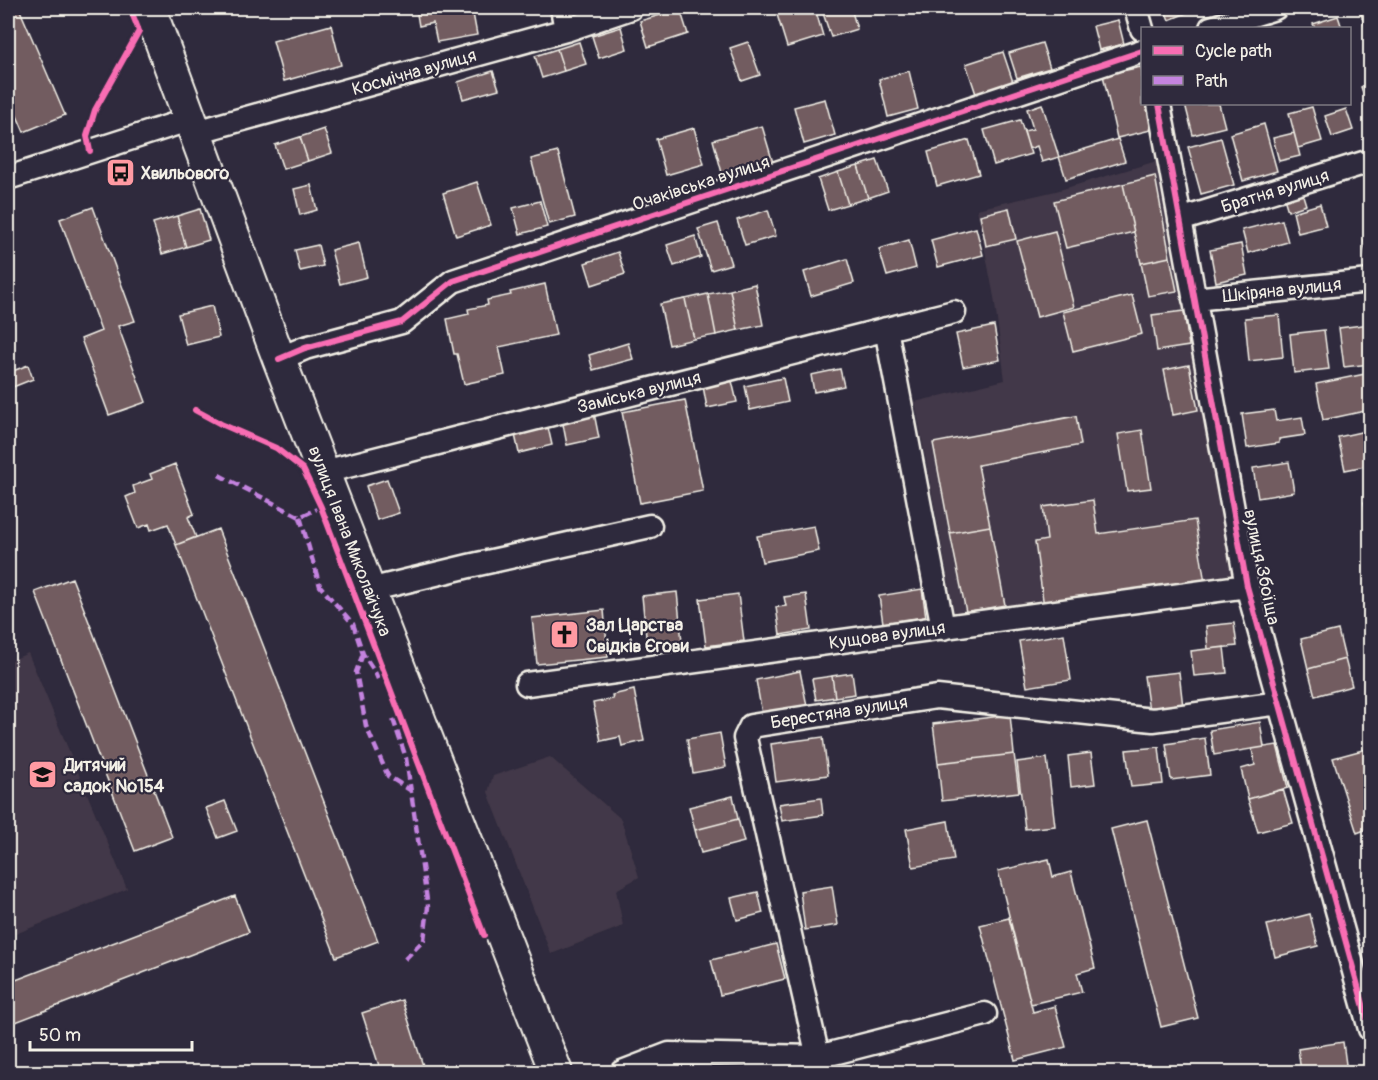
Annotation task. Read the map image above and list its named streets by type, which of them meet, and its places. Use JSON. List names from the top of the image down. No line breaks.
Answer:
{"streets":{"main road":["вулиця Івана Миколайчука"],"street":["Космічна вулиця","Очаківська вулиця","Братня вулиця","Шкіряна вулиця","Заміська вулиця","вулиця Збоїща","Кущова вулиця","Берестяна вулиця"]},"crossings":[["Космічна вулиця","вулиця Івана Миколайчука"],["Очаківська вулиця","вулиця Івана Миколайчука"],["Братня вулиця","вулиця Збоїща"],["Шкіряна вулиця","вулиця Збоїща"],["Заміська вулиця","вулиця Івана Миколайчука"],["вулиця Збоїща","Кущова вулиця"],["вулиця Збоїща","Берестяна вулиця"]],"places":{"bus stop":["Хвильового"],"church":["Зал Царства Свідків Єгови"],"school or university":["Дитячий садок №154"]},"legend":["Cycle path","Path"],"scale_bar":"50 m"}
